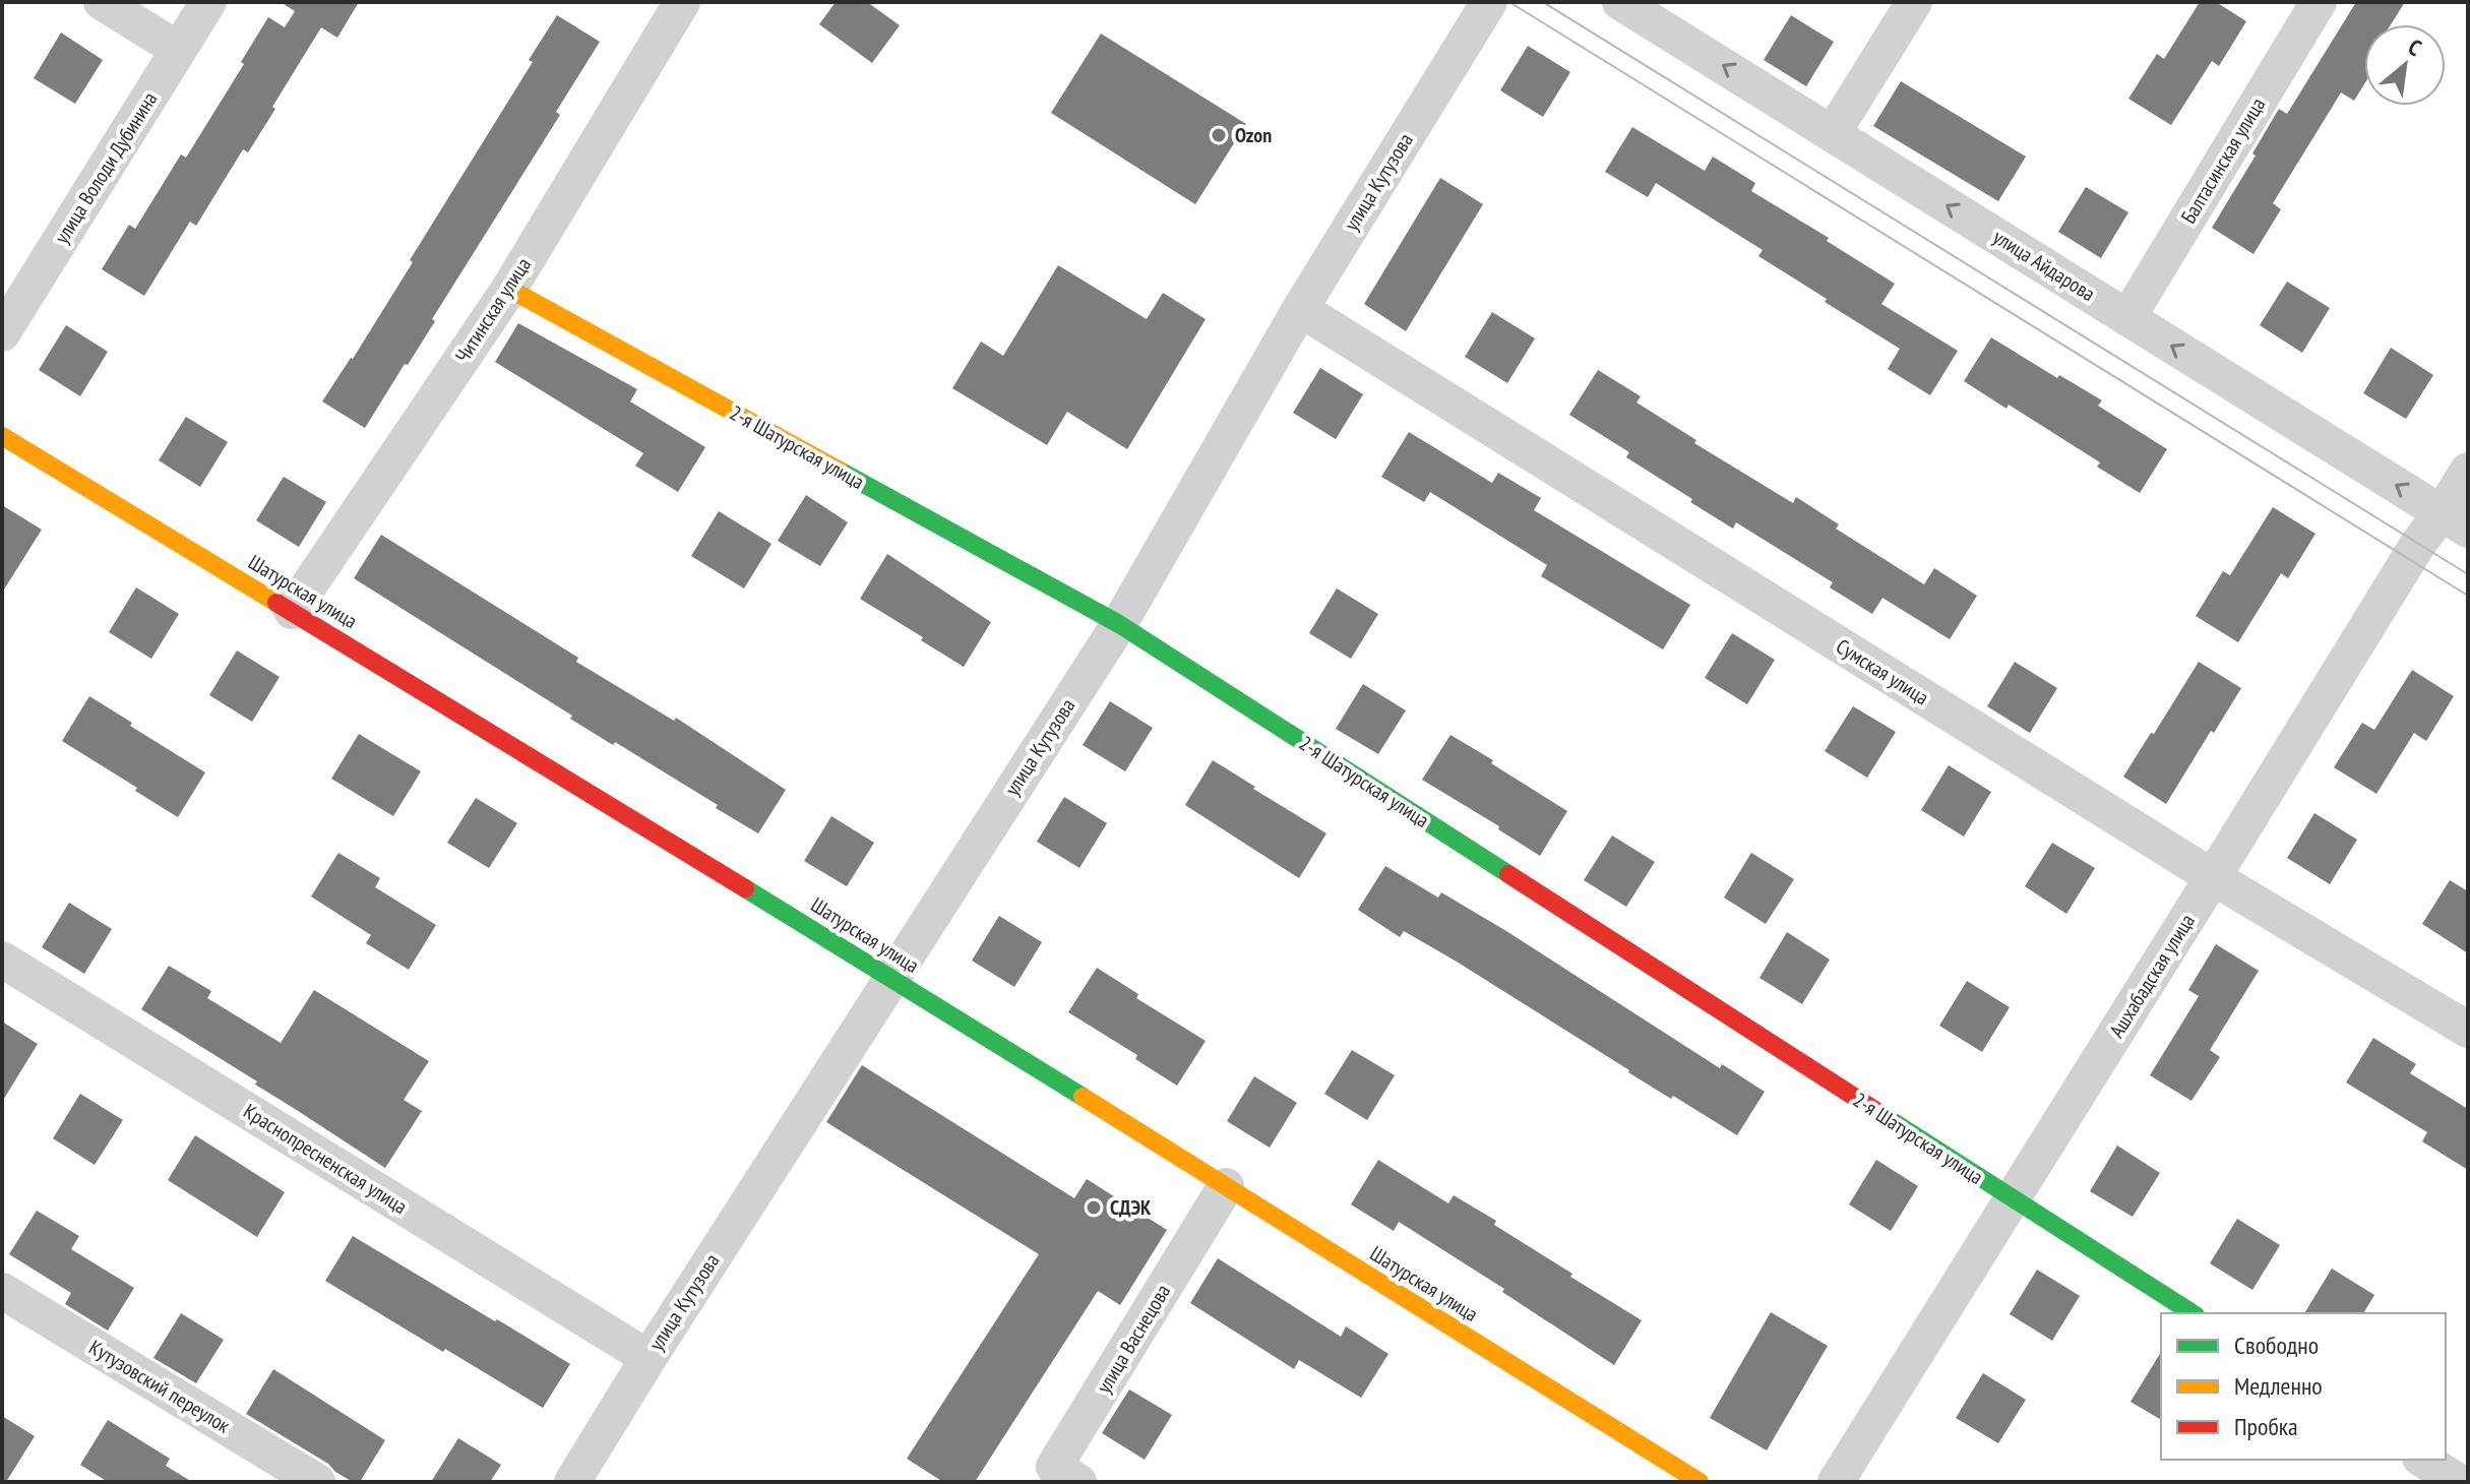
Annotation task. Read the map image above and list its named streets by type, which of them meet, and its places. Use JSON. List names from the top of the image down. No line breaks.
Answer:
{"streets":{"street":["Балтасинская улица","улица Володи Дубинина","улица Кутузова","улица Айдарова","Читинская улица","2-я Шатурская улица","Шатурская улица","Сумская улица","Ашхабадская улица","Краснопресненская улица","улица Васнецова","Кутузовский переулок"]},"crossings":[["Балтасинская улица","улица Айдарова"],["улица Кутузова","2-я Шатурская улица"],["улица Кутузова","Шатурская улица"],["улица Кутузова","Сумская улица"],["улица Кутузова","Краснопресненская улица"],["улица Айдарова","Ашхабадская улица"],["Читинская улица","2-я Шатурская улица"],["Читинская улица","Шатурская улица"],["2-я Шатурская улица","Ашхабадская улица"],["Шатурская улица","улица Васнецова"],["Сумская улица","Ашхабадская улица"]],"one_way":["улица Айдарова"],"places":["Ozon","СДЭК"],"legend":["Свободно","Медленно","Пробка"],"north":"top right"}
